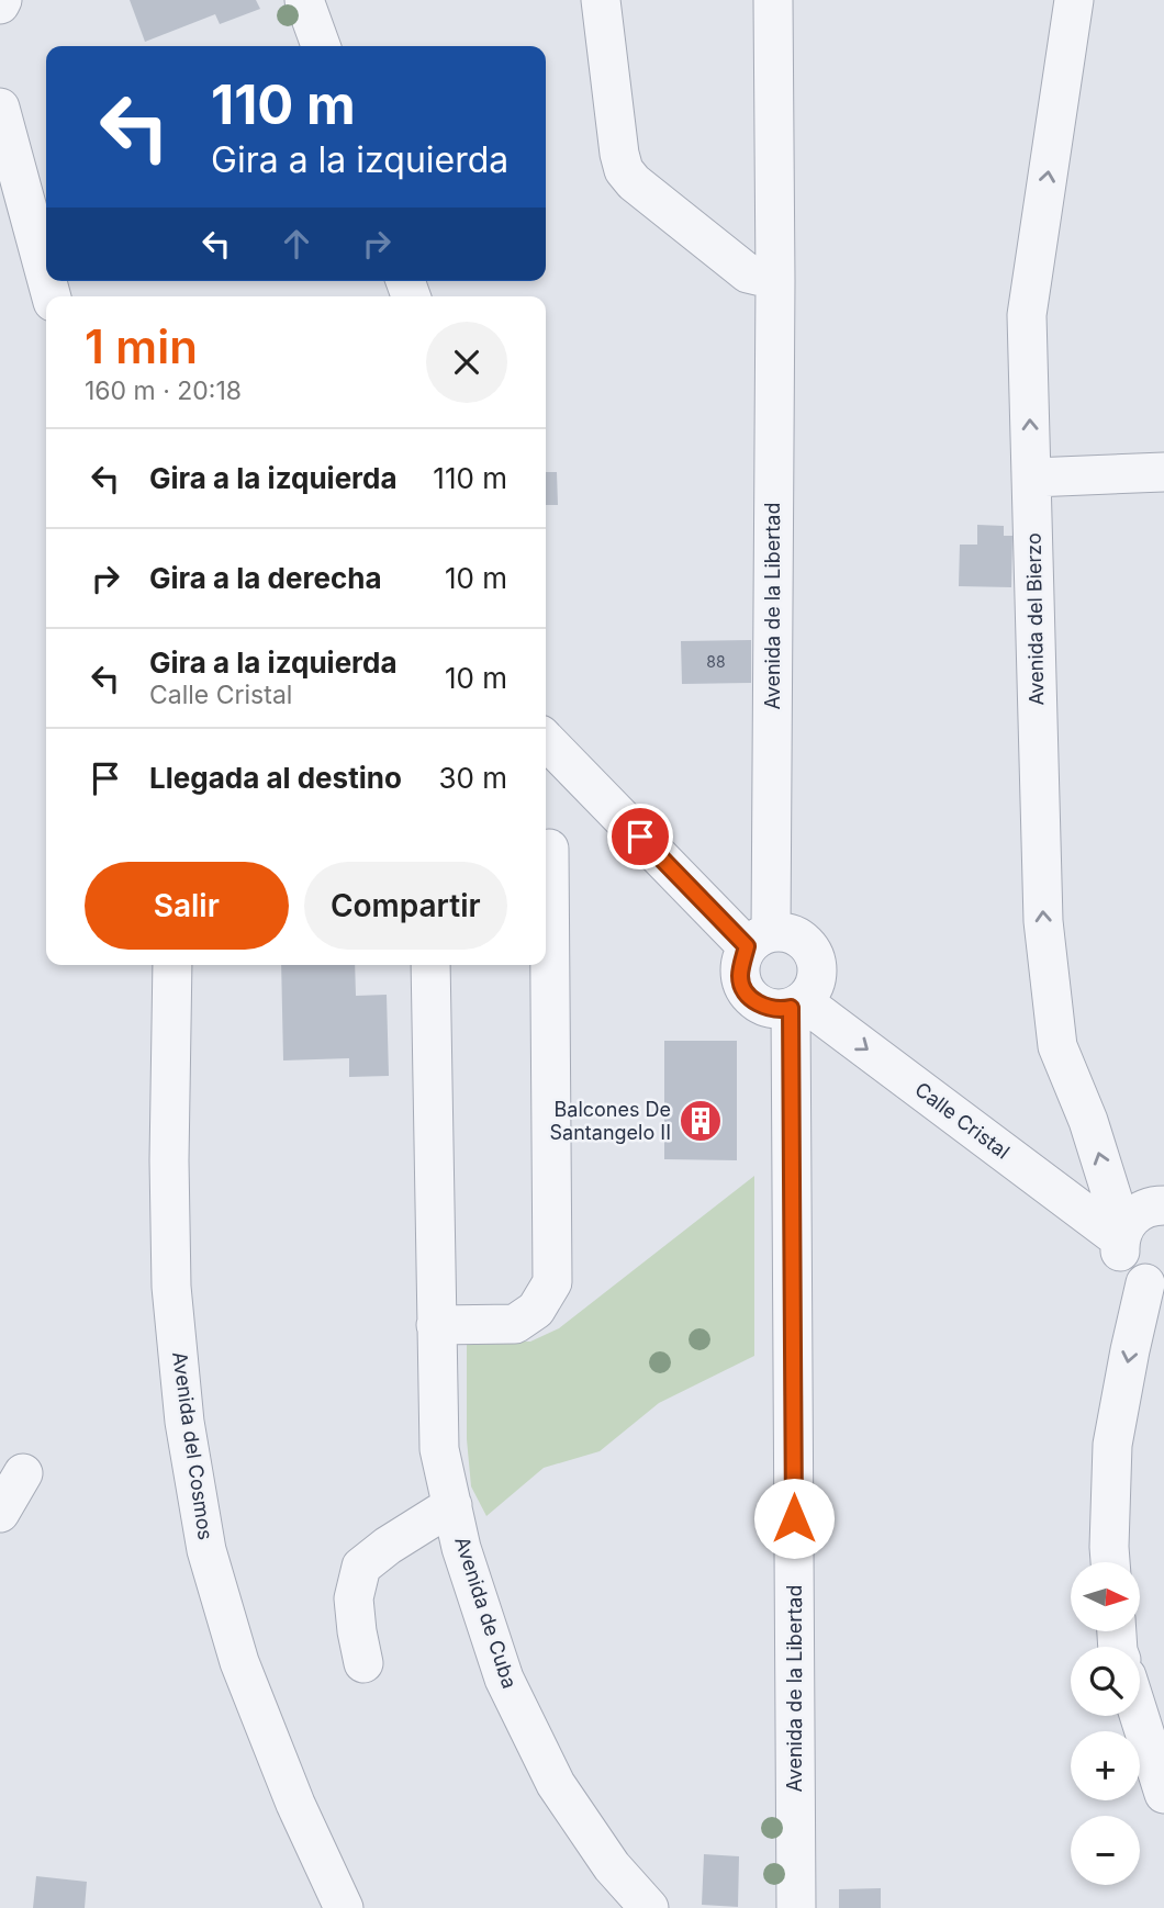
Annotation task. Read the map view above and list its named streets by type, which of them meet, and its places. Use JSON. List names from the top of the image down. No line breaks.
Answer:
{"streets":{"street":["Avenida de la Libertad","Avenida del Bierzo","Calle Cristal","Avenida del Cosmos","Avenida de Cuba"]},"crossings":[["Avenida de la Libertad","Calle Cristal"],["Avenida del Bierzo","Calle Cristal"]],"one_way":["Avenida del Bierzo","Calle Cristal"],"places":{"building":["Balcones De Santangelo II"]},"house_numbers":["88"],"north":"right","page":{"turn":["110 m","Gira a la izquierda"],"heading":["1 min","160 m · 20:18"],"list":[{"name":"Gira a la izquierda","value":"110 m"},{"name":"Gira a la derecha","value":"10 m"},{"name":"Gira a la izquierda","note":"Calle Cristal","value":"10 m"},{"name":"Llegada al destino","value":"30 m"}],"buttons":["Salir","Compartir"],"map_buttons":["+","−"]}}
